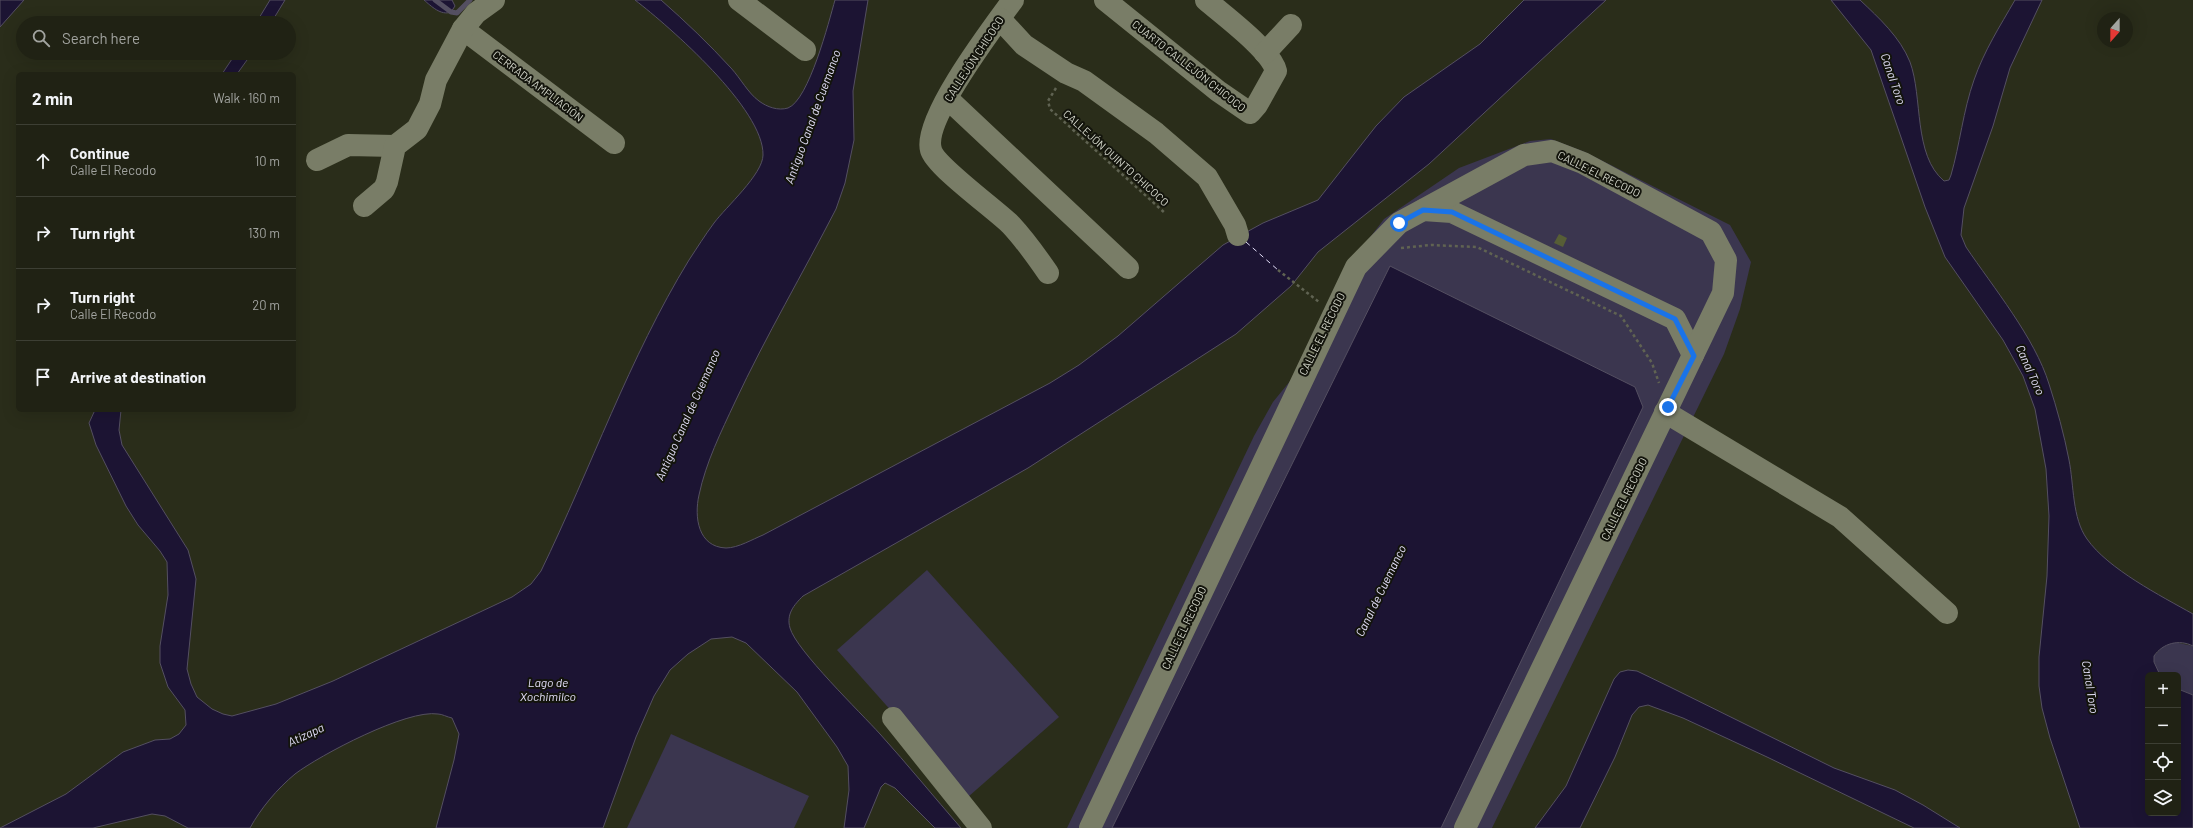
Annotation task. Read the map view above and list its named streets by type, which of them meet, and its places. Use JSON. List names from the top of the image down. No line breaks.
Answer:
{"streets":{"street":["CALLEJÓN CHICOCO","CUARTO CALLEJÓN CHICOCO","CERRADA AMPLIACIÓN","CALLE EL RECODO"],"path":["CALLEJÓN QUINTO CHICOCO"]},"water":["Canal Toro","Antiguo Canal de Cuemanco","Canal de Cuemanco","Lago de Xochimilco","Atizapa"],"north":"bottom","page":{"search":"Search here","heading":["2 min","Walk · 160 m"],"list":[["Continue","Calle El Recodo","10 m"],["Turn right","130 m"],["Turn right","Calle El Recodo","20 m"],"Arrive at destination"],"map_buttons":["+","−"]}}
